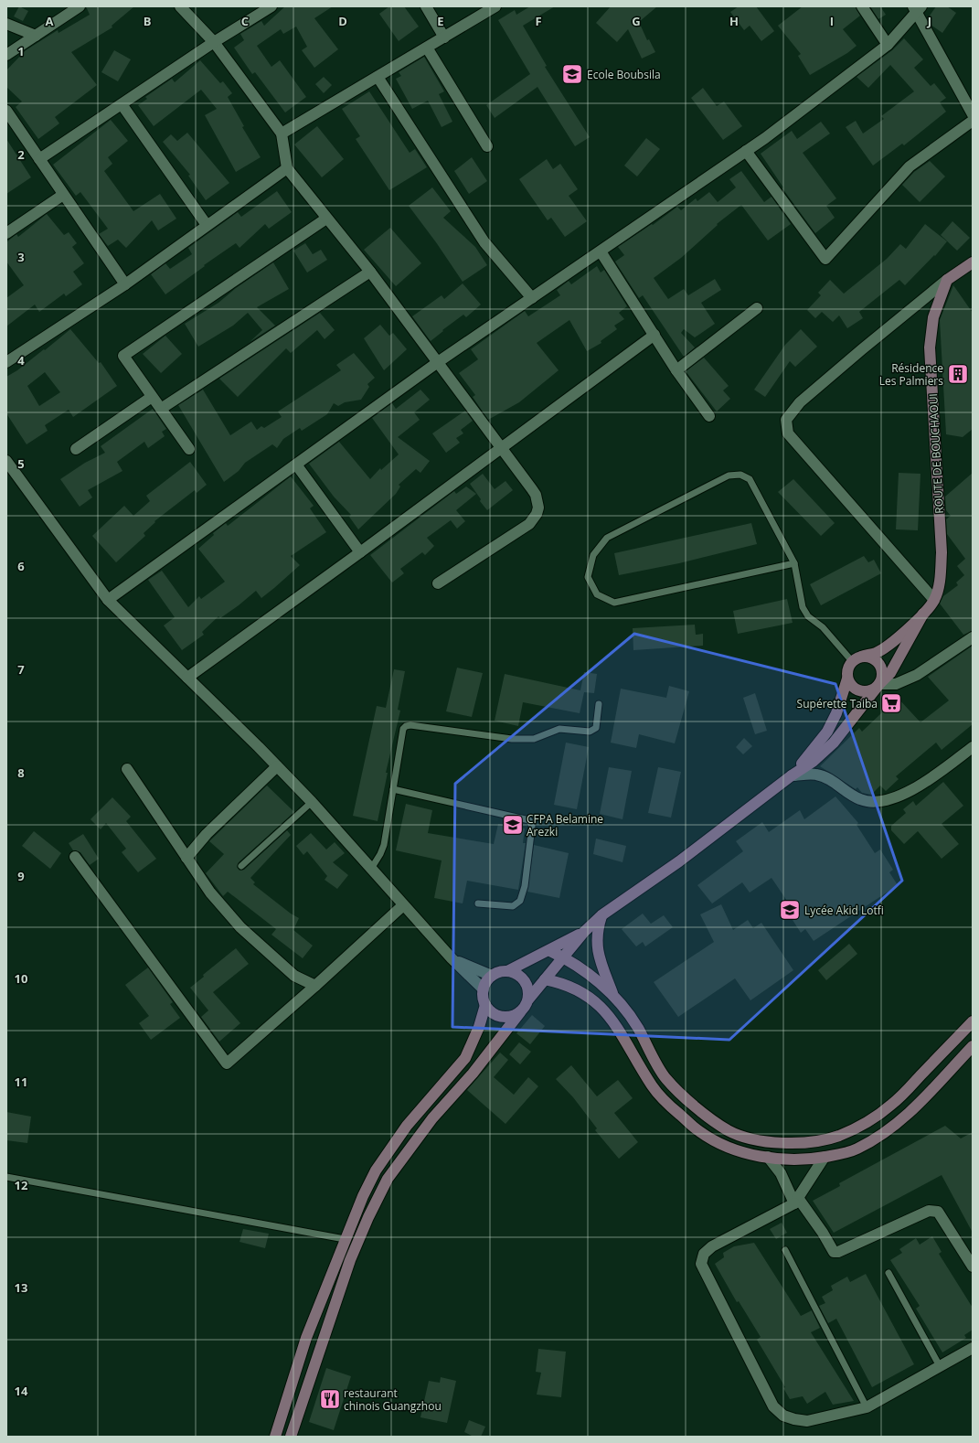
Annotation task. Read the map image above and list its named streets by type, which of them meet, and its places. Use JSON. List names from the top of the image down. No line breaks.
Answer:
{"streets":{"main road":["ROUTE DE BOUCHAOUI"]},"places":{"school or university":["Ecole Boubsila","CFPA Belamine Arezki","Lycée Akid Lotfi"],"building":["Résidence Les Palmiers"],"supermarket":["Supérette Taiba"],"restaurant":["restaurant chinois Guangzhou"]},"grid":{"columns":["A","B","C","D","E","F","G","H","I","J"],"rows":["1","2","3","4","5","6","7","8","9","10","11","12","13","14"]}}
